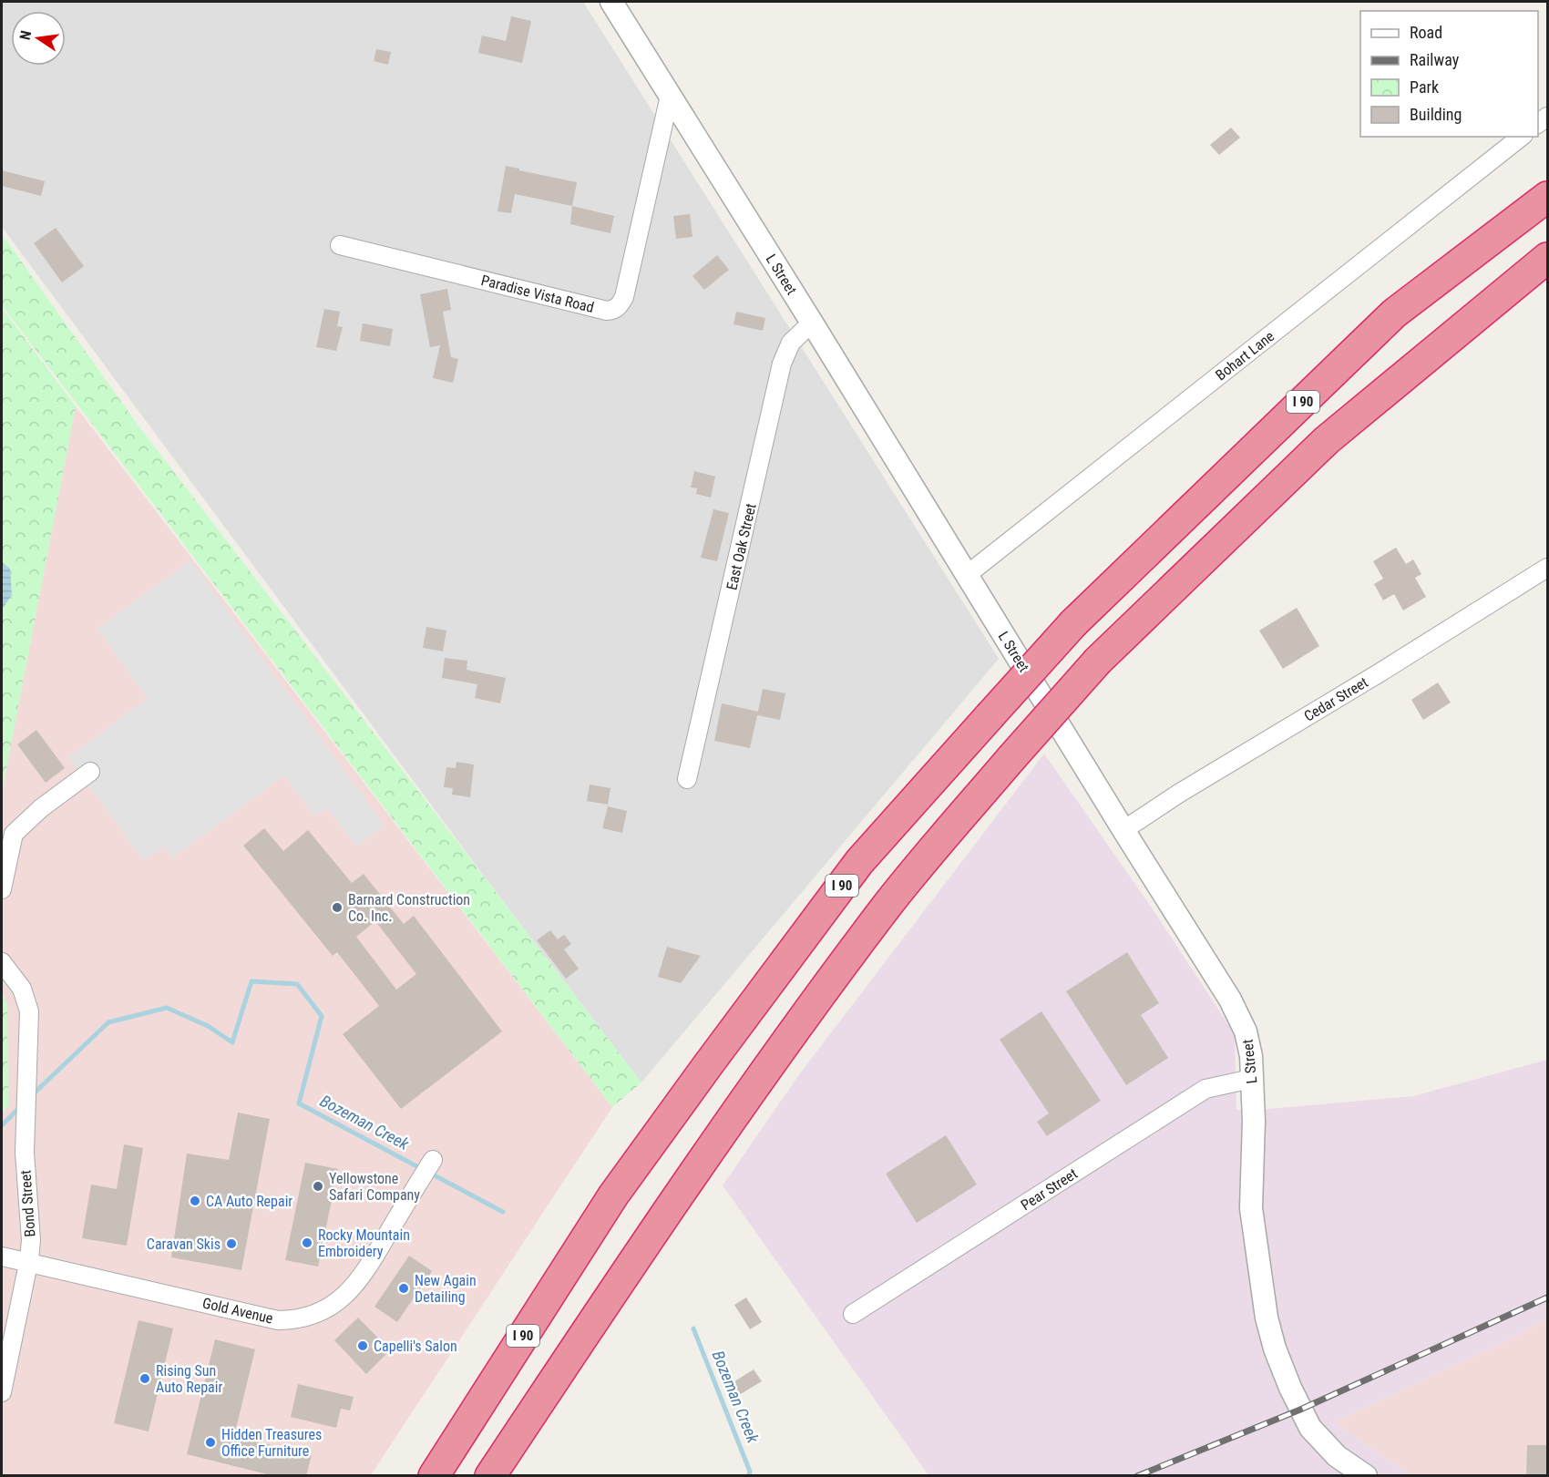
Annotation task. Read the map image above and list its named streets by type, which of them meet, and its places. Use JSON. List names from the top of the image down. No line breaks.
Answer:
{"streets":{"highway":["I 90"],"street":["L Street","Paradise Vista Road","Bohart Lane","East Oak Street","Cedar Street","Pear Street","Bond Street","Gold Avenue"]},"crossings":[["L Street","Paradise Vista Road"],["L Street","Bohart Lane"],["L Street","East Oak Street"],["L Street","Cedar Street"],["L Street","Pear Street"],["Bond Street","Gold Avenue"]],"water":["Bozeman Creek"],"places":["Barnard Construction Co. Inc.","Yellowstone Safari Company","CA Auto Repair","Rocky Mountain Embroidery","Caravan Skis","New Again Detailing","Capelli's Salon","Rising Sun Auto Repair","Hidden Treasures Office Furniture"],"legend":["Road","Railway","Park","Building"],"north":"left"}
